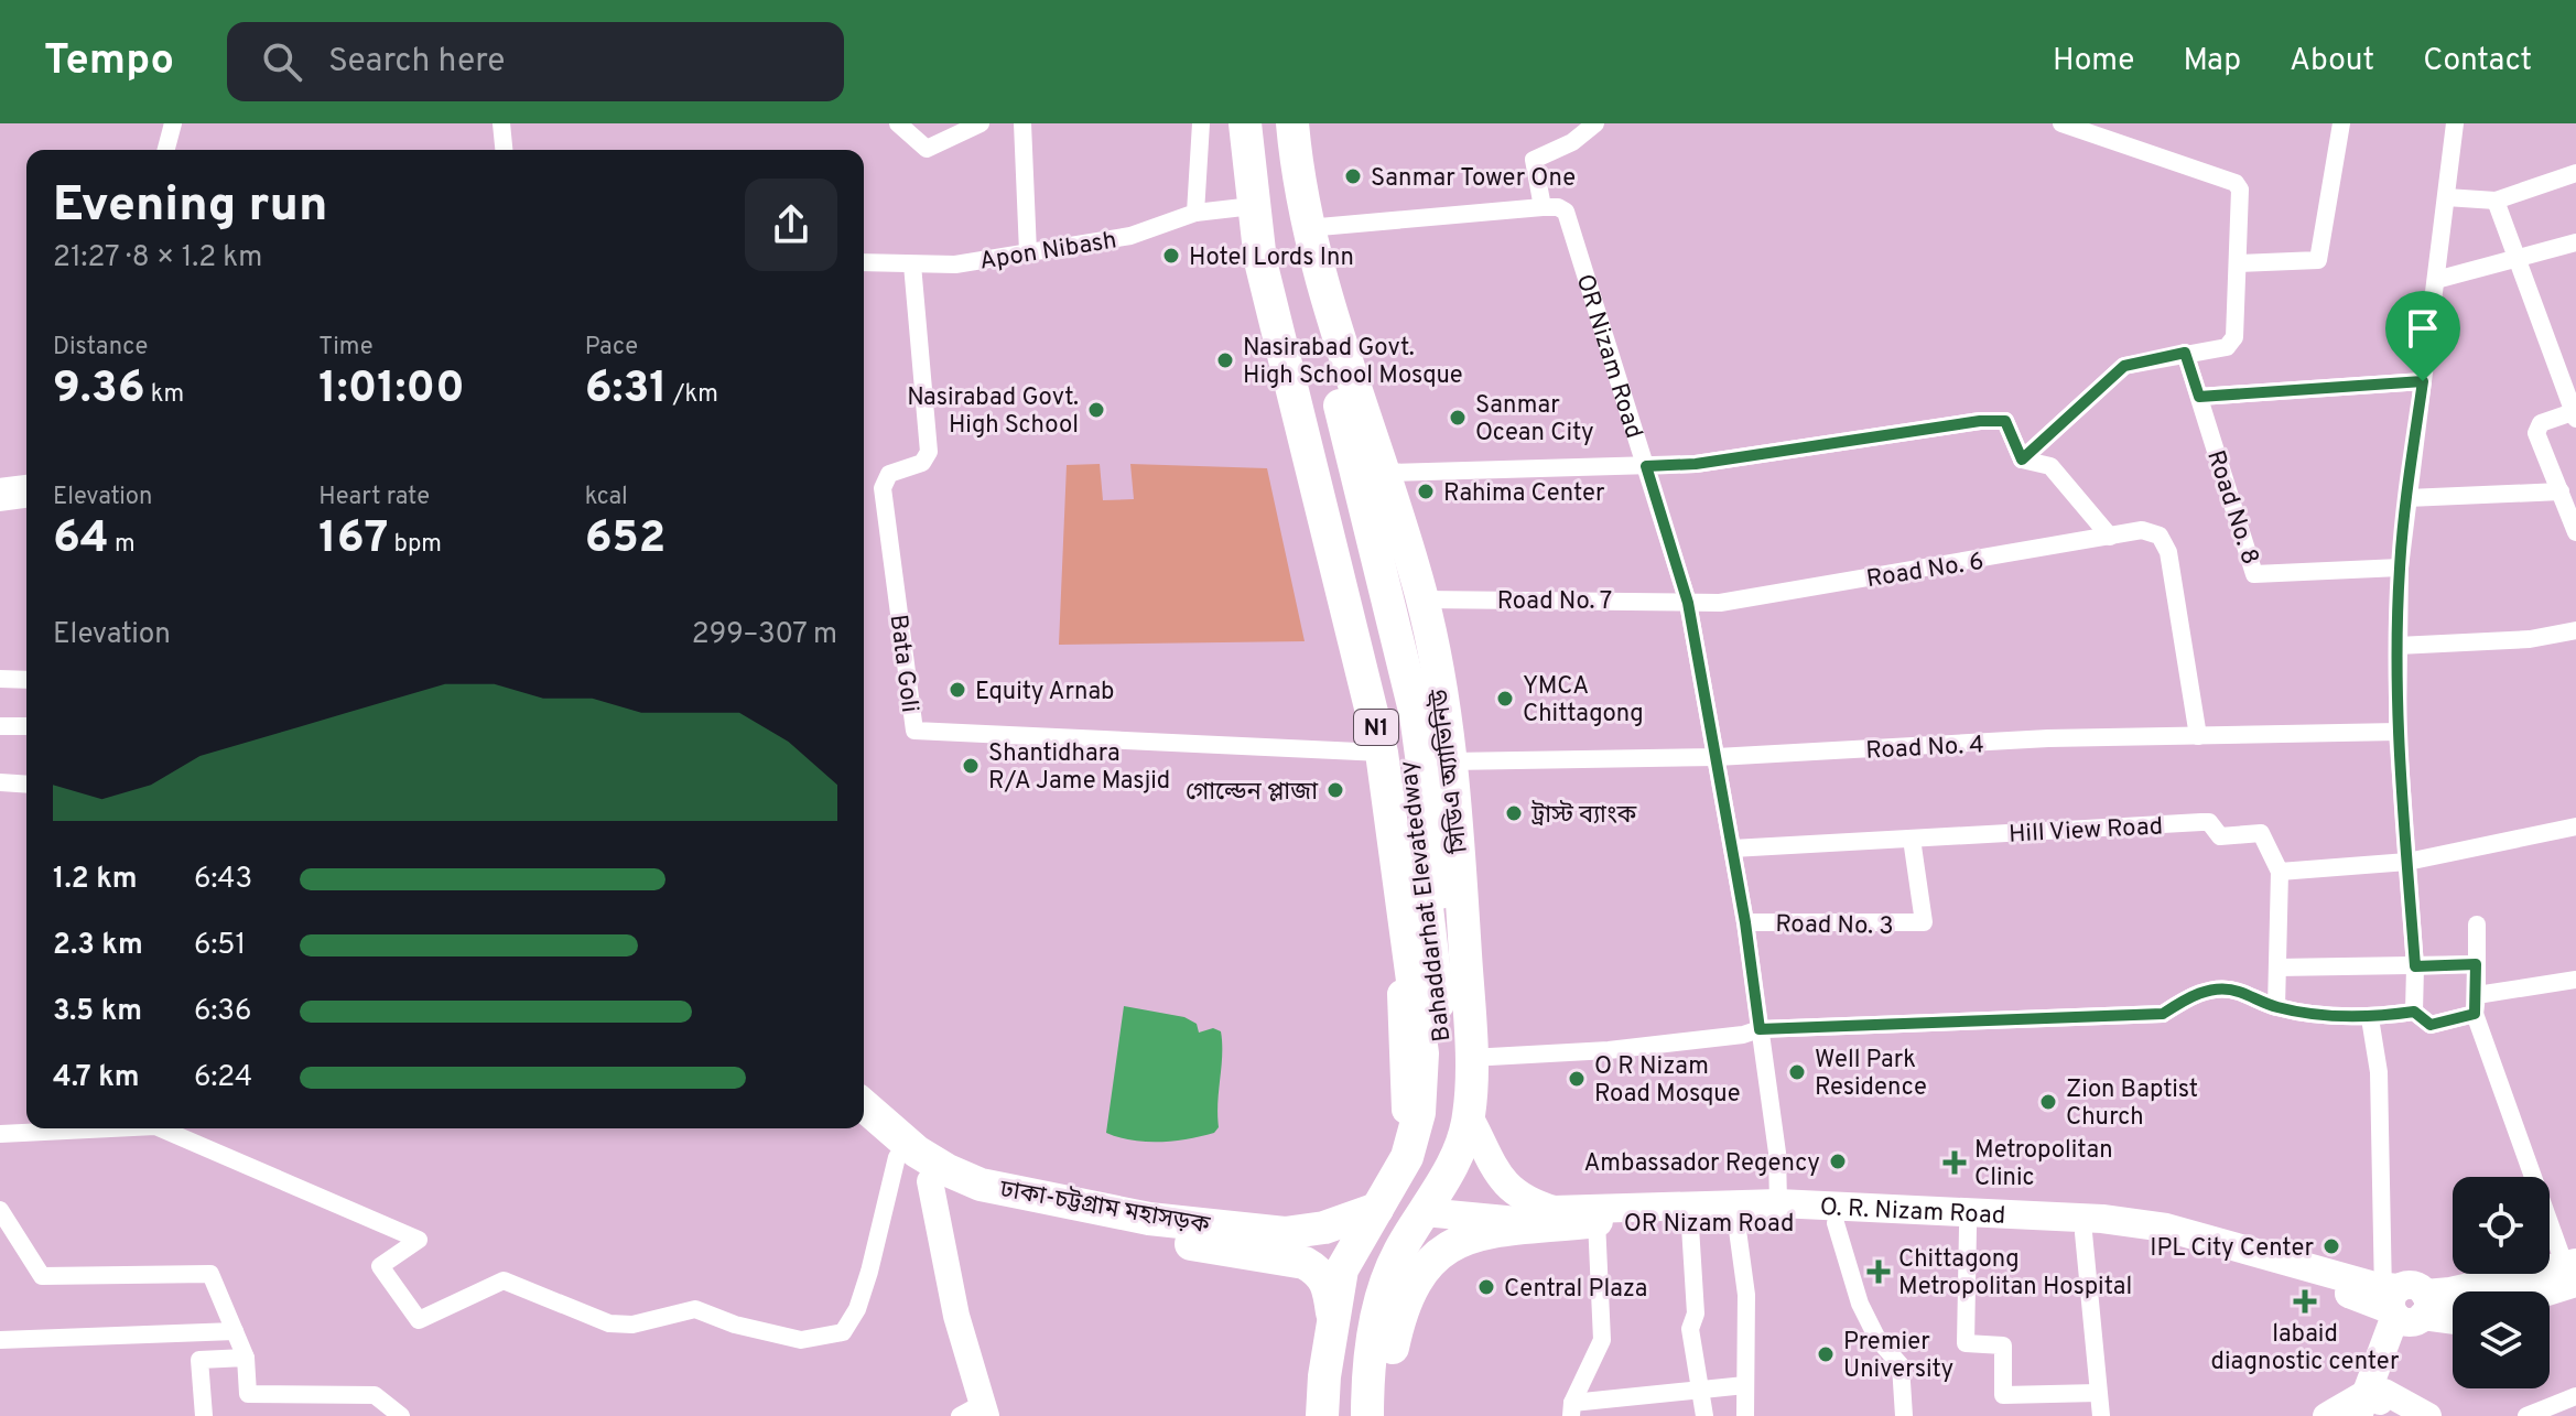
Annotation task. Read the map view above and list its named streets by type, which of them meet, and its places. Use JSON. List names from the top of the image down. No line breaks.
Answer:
{"streets":{"highway":["N1","সিডিএ অ্যাভিনিউ","Bahaddarhat Elevatedway","ঢাকা-চট্টগ্রাম মহাসড়ক"],"main road":["OR Nizam Road","O. R. Nizam Road"],"street":["Apon Nibash","Road No. 8","Road No. 6","Road No. 7","Bata Goli","Road No. 4","Hill View Road","Road No. 3"]},"crossings":[["Apon Nibash","Bata Goli"],["Apon Nibash","N1"],["OR Nizam Road","Road No. 6"],["OR Nizam Road","Road No. 7"],["OR Nizam Road","Road No. 4"],["OR Nizam Road","Hill View Road"],["OR Nizam Road","Road No. 3"],["OR Nizam Road","O. R. Nizam Road"],["Road No. 6","Road No. 7"],["Road No. 6","Road No. 4"],["Road No. 7","সিডিএ অ্যাভিনিউ"],["Bata Goli","N1"],["N1","ঢাকা-চট্টগ্রাম মহাসড়ক"],["Road No. 4","সিডিএ অ্যাভিনিউ"],["সিডিএ অ্যাভিনিউ","O. R. Nizam Road"],["Hill View Road","Road No. 3"]],"places":{"other":["Sanmar Tower One","Hotel Lords Inn","Nasirabad Govt. High School Mosque","Nasirabad Govt. High School","Sanmar Ocean City","Rahima Center","Equity Arnab","YMCA Chittagong","Shantidhara R/A Jame Masjid","গোল্ডেন প্লাজা","ট্রাস্ট ব্যাংক","Well Park Residence","O R Nizam Road Mosque","Zion Baptist Church","Ambassador Regency","IPL City Center","Central Plaza","Premier University"],"health":["Metropolitan Clinic","Chittagong Metropolitan Hospital","labaid diagnostic center"]},"page":{"header":"Tempo","search":"Search here","nav":["Home","Map","About","Contact"],"heading":["Evening run","21:27 · 8 × 1.2 km"],"stats":[["Distance","9.36 km"],["Time","1:01:00"],["Pace","6:31 /km"],["Elevation","64 m"],["Heart rate","167 bpm"],["kcal","652"]],"chart":["Elevation","299–307 m"],"list":[{"name":"1.2 km","note":"6:43"},{"name":"2.3 km","note":"6:51"},{"name":"3.5 km","note":"6:36"},{"name":"4.7 km","note":"6:24"}]}}
